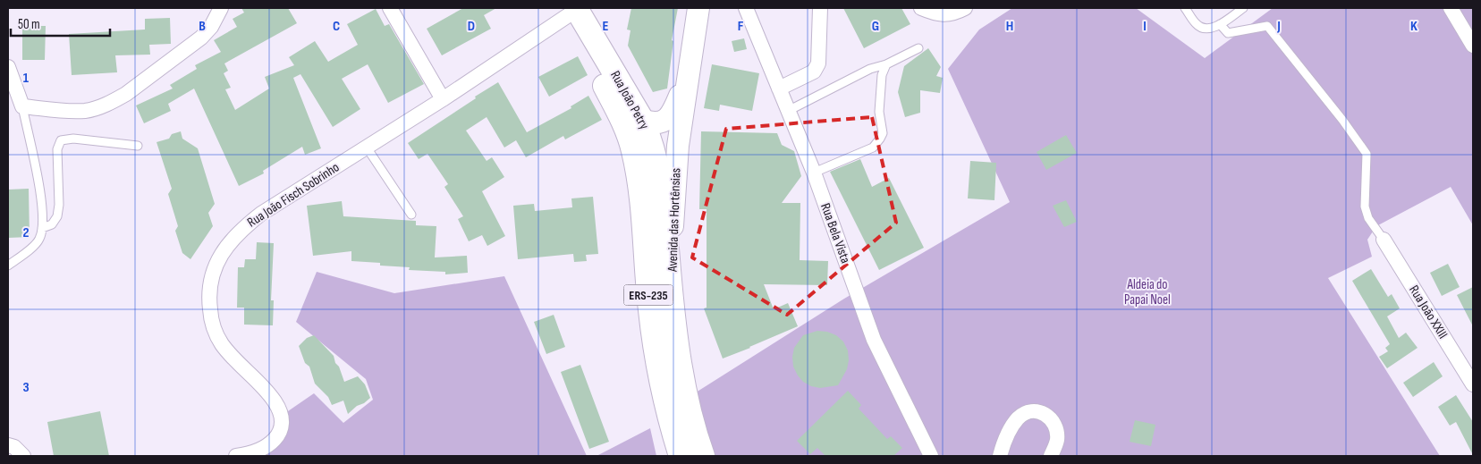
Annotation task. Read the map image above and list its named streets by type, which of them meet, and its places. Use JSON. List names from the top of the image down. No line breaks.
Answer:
{"streets":{"main road":["Rua João Petry","Avenida das Hortênsias","ERS-235"],"street":["Rua João Fisch Sobrinho","Rua Bela Vista","Rua João XXIII"]},"crossings":[["Rua João Petry","Rua João Fisch Sobrinho"],["Rua João Petry","Avenida das Hortênsias"]],"parks":["Aldeia do Papai Noel"],"scale_bar":"50 m","grid":{"columns":["B","C","D","E","F","G","H","I","J","K"],"rows":["1","2","3"]}}
